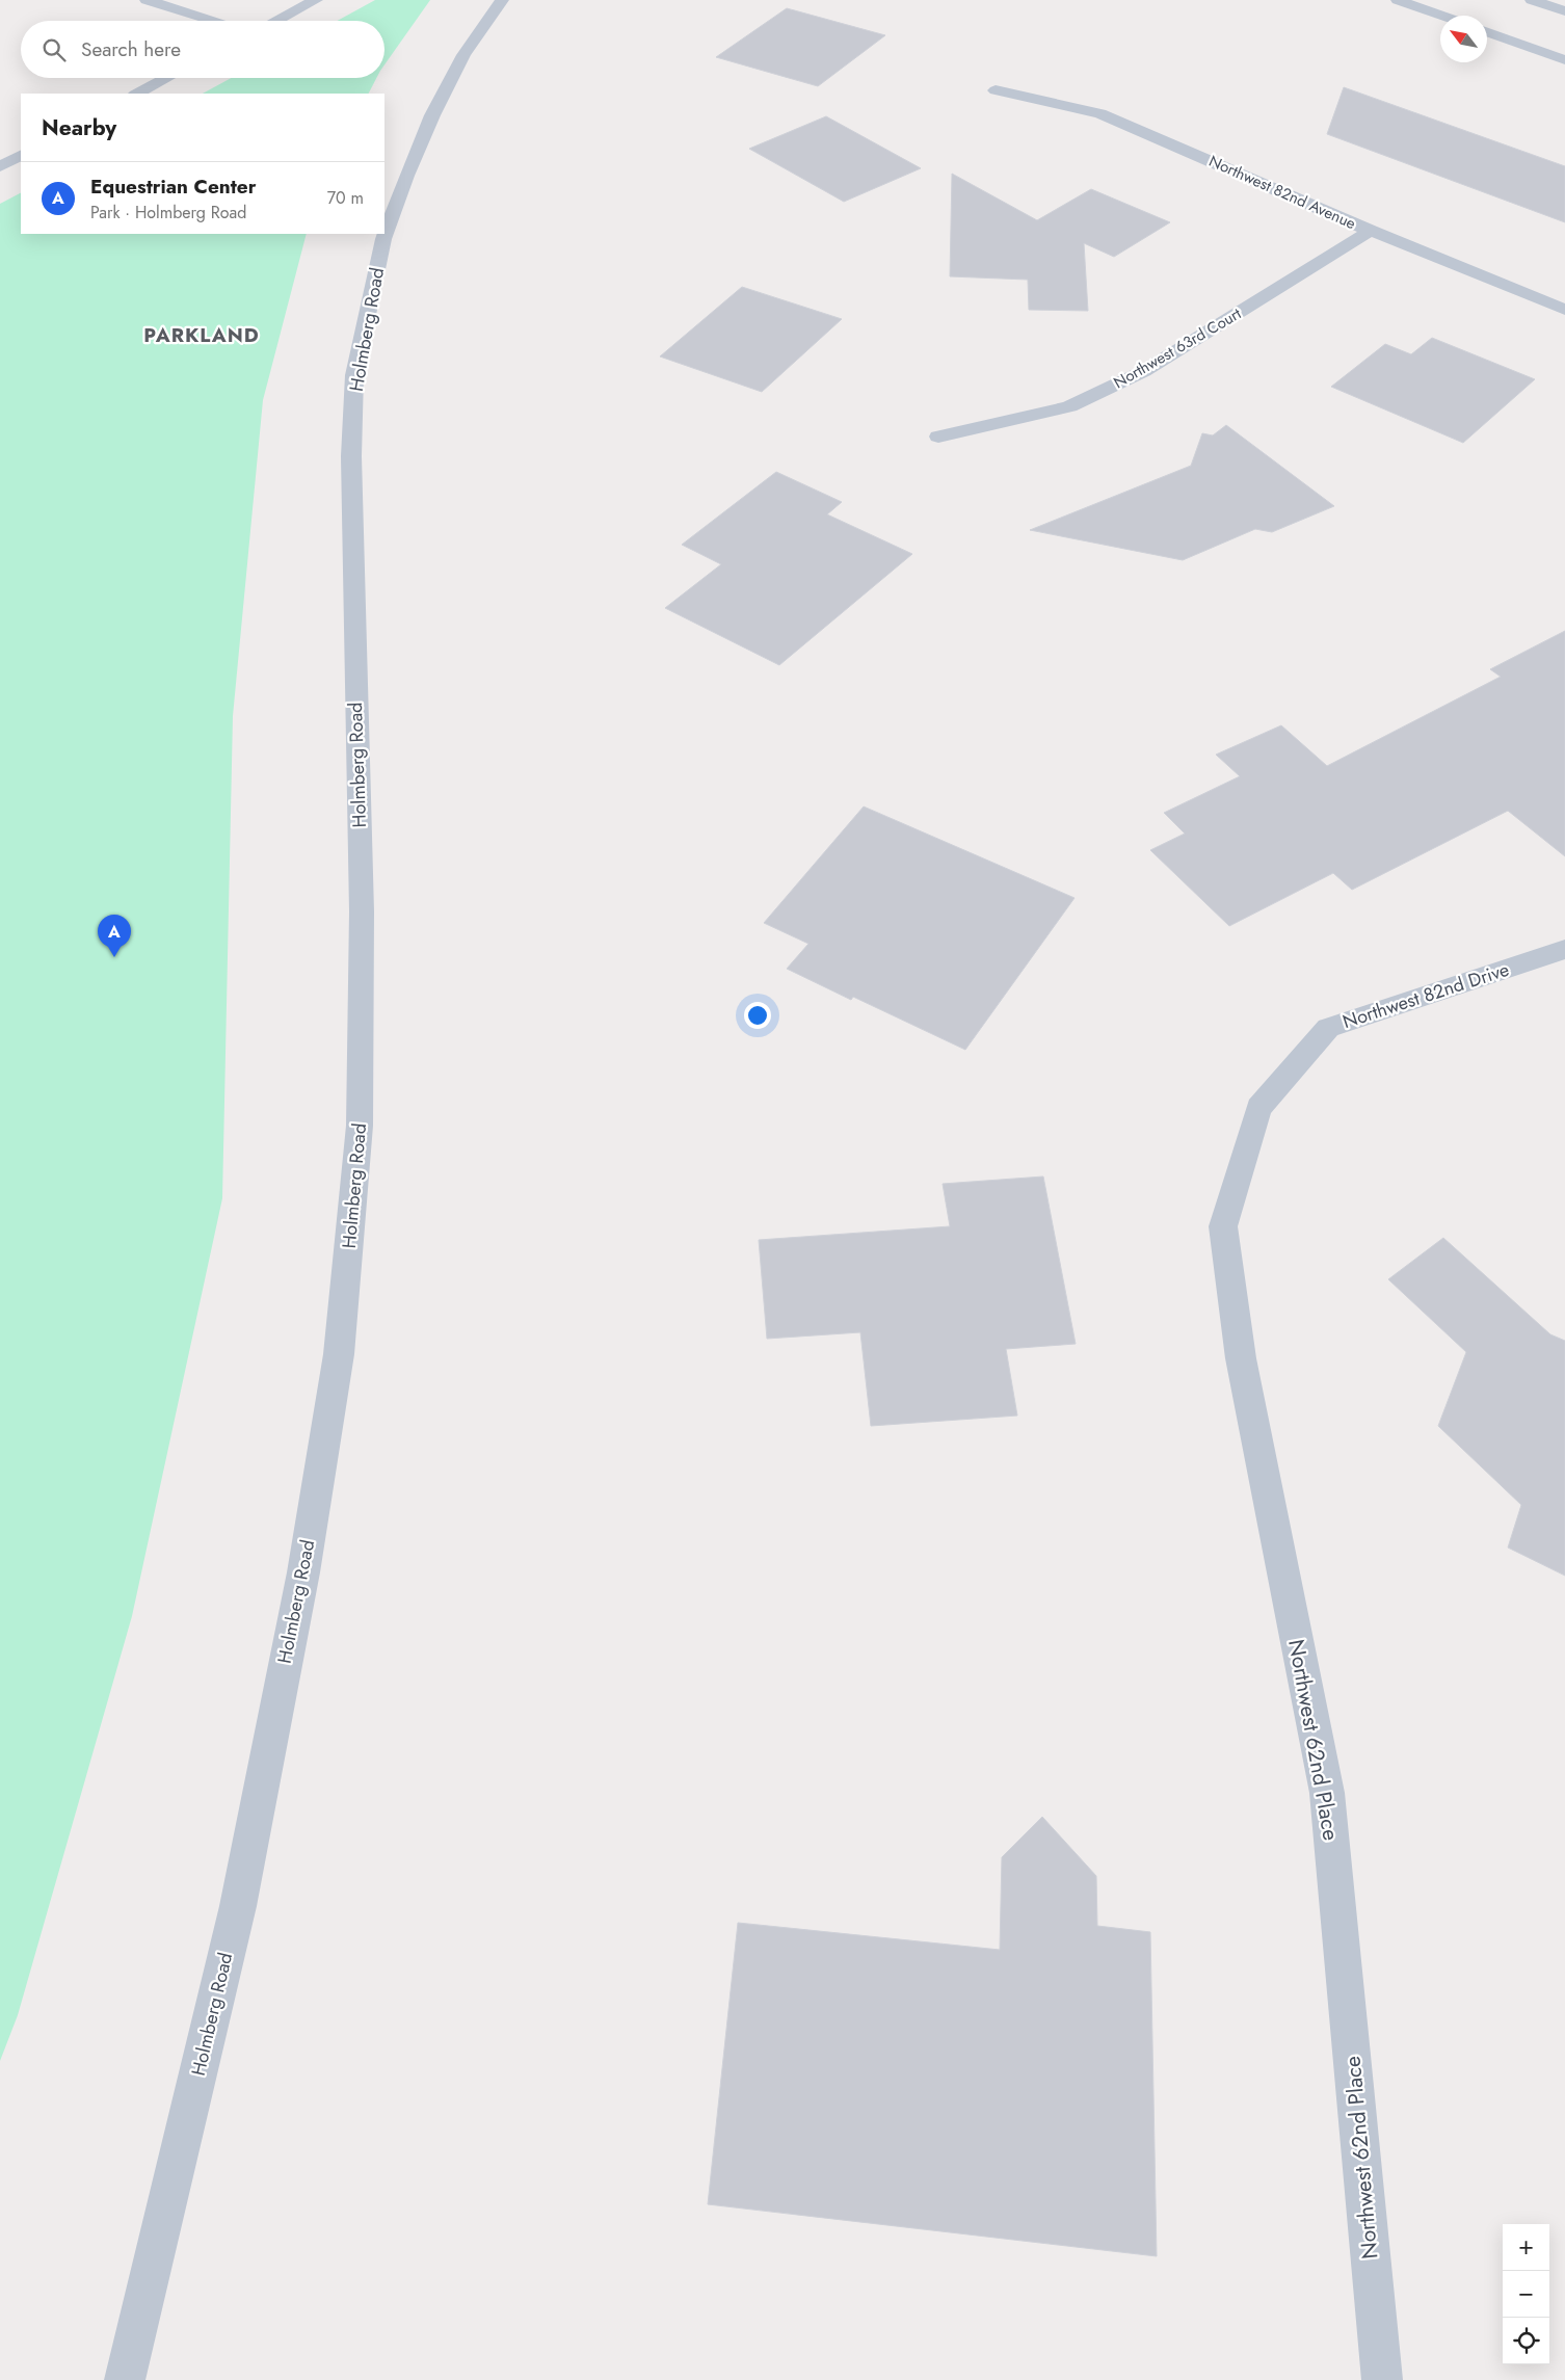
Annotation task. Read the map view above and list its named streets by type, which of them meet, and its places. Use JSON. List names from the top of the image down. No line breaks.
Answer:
{"streets":{"street":["Northwest 82nd Avenue","Holmberg Road","Northwest 63rd Court","Northwest 82nd Drive","Northwest 62nd Place"]},"crossings":[["Northwest 82nd Avenue","Northwest 63rd Court"],["Northwest 82nd Drive","Northwest 62nd Place"]],"districts":["PARKLAND"],"north":"top left","page":{"search":"Search here","heading":"Nearby","list":[{"mark":"A","name":"Equestrian Center","note":"Park · Holmberg Road","value":"70 m"}],"pins":"A","map_buttons":["+","−"]}}
